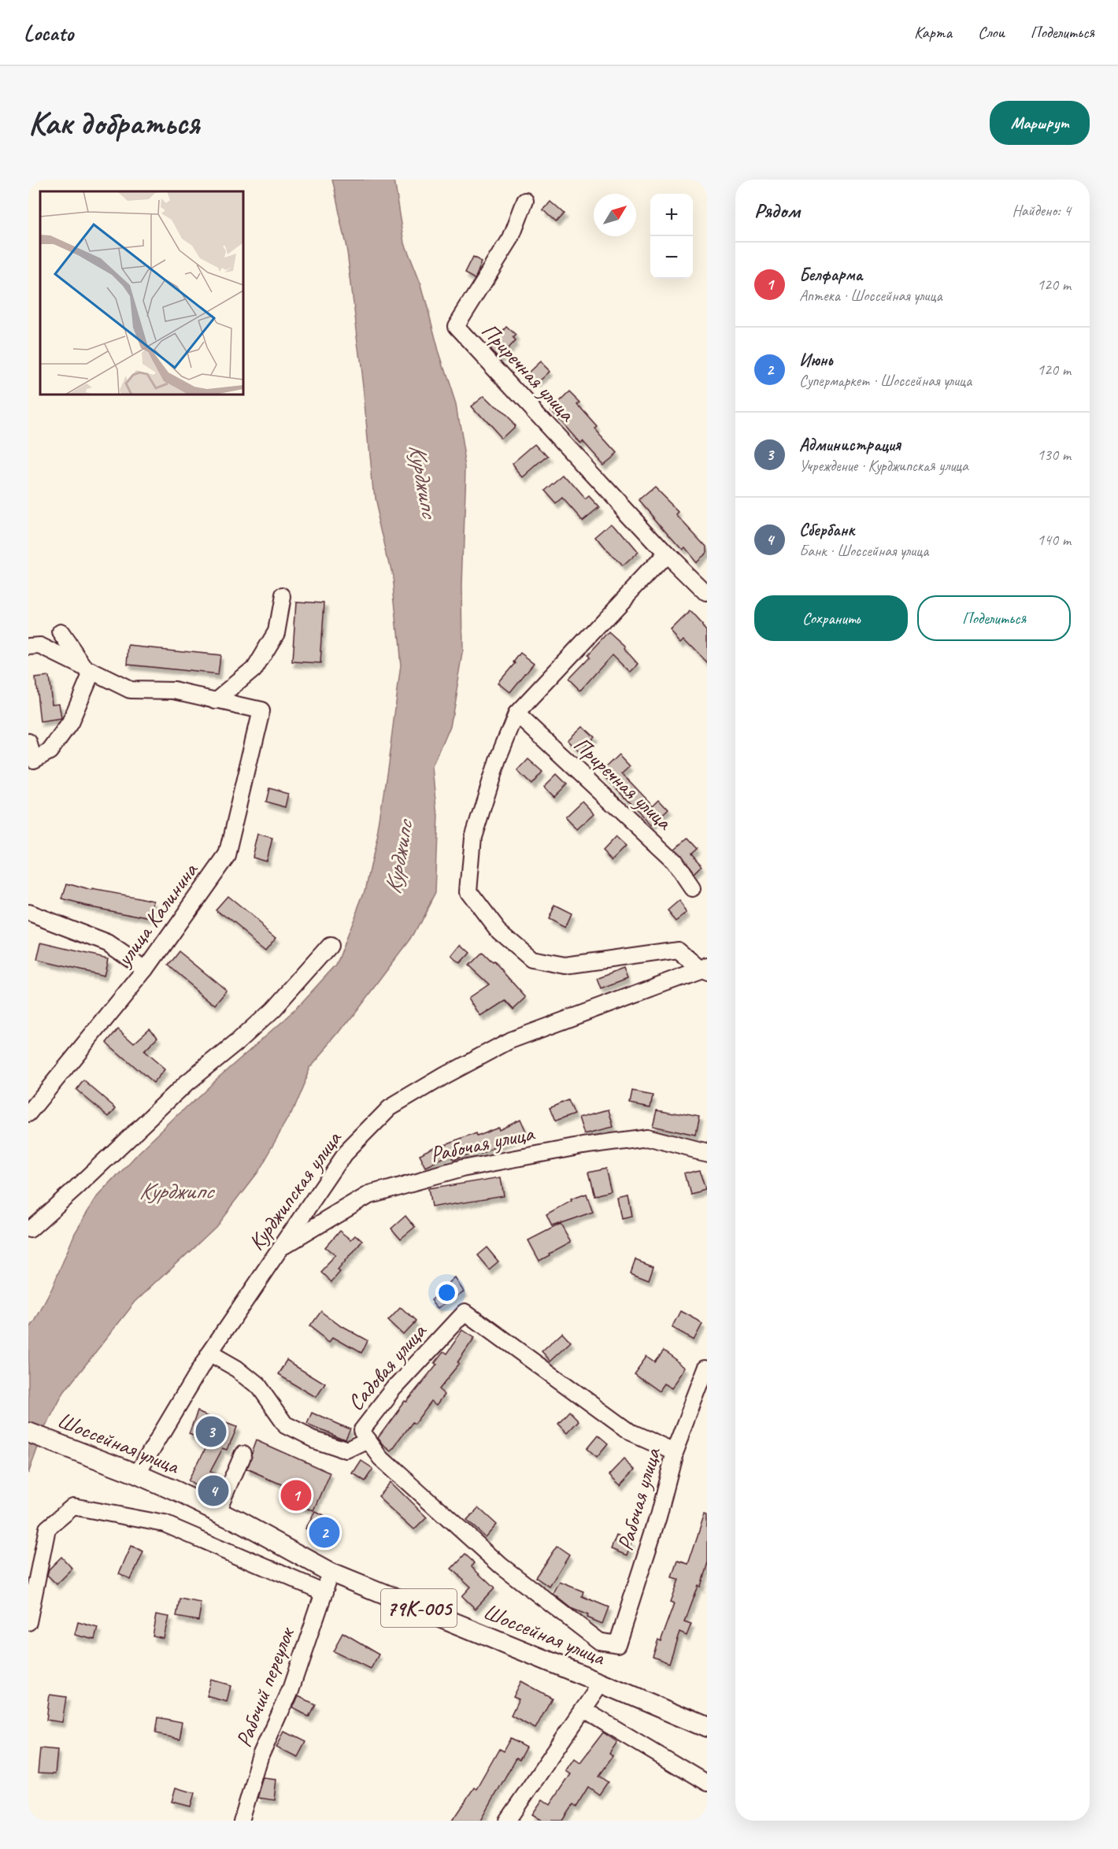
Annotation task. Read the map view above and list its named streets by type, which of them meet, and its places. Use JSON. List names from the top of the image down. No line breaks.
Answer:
{"streets":{"main road":["Шоссейная улица","79К-005"],"street":["Приречная улица","улица Калинина","Рабочая улица","Курджипская улица","Садовая улица","Рабочий переулок"]},"crossings":[["Рабочая улица","Курджипская улица"],["Рабочая улица","Садовая улица"],["Курджипская улица","Шоссейная улица"],["Шоссейная улица","Рабочий переулок"]],"water":["Курджипс"],"north":"top right","page":{"header":"Locato","nav":["Карта","Слои","Поделиться"],"buttons":["Маршрут",["Сохранить","Поделиться"]],"title":"Как добраться","heading":["Рядом","Найдено: 4"],"map_buttons":["+","−"],"list":[{"mark":"1","name":"Белфарма","note":"Аптека · Шоссейная улица","value":"120 m"},{"mark":"2","name":"Июнь","note":"Супермаркет · Шоссейная улица","value":"120 m"},{"mark":"3","name":"Администрация","note":"Учреждение · Курджипская улица","value":"130 m"},{"mark":"4","name":"Сбербанк","note":"Банк · Шоссейная улица","value":"140 m"}],"pins":["3","4","1","2"]}}
